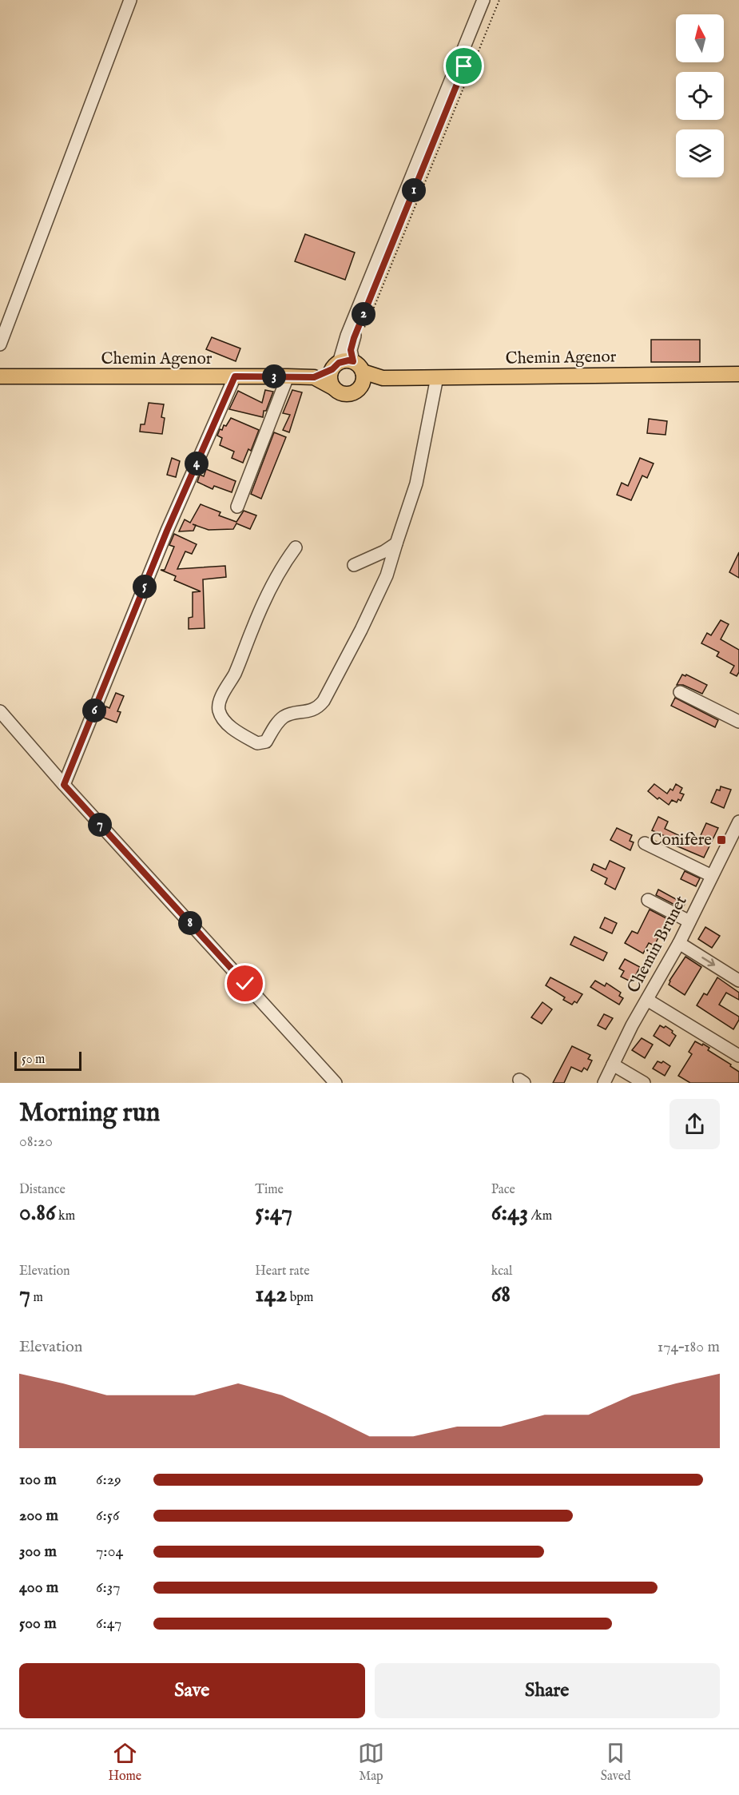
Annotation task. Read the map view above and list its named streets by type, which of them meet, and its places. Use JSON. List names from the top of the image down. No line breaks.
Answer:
{"streets":{"main road":["Chemin Agenor"],"street":["Chemin Brunet"]},"places":{"transit":["Conifère"]},"scale_bar":"50 m","north":"top","page":{"pins":["1","2","3","4","5","6","7","8"],"scale":"50 m","heading":["Morning run","08:20"],"stats":[["Distance","0.86 km"],["Time","5:47"],["Pace","6:43 /km"],["Elevation","7 m"],["Heart rate","142 bpm"],["kcal","68"]],"chart":["Elevation","174–180 m"],"list":[{"name":"100 m","note":"6:29"},{"name":"200 m","note":"6:56"},{"name":"300 m","note":"7:04"},{"name":"400 m","note":"6:37"},{"name":"500 m","note":"6:47"}],"buttons":["Save","Share"],"tabs":["Home","Map","Saved"]}}
